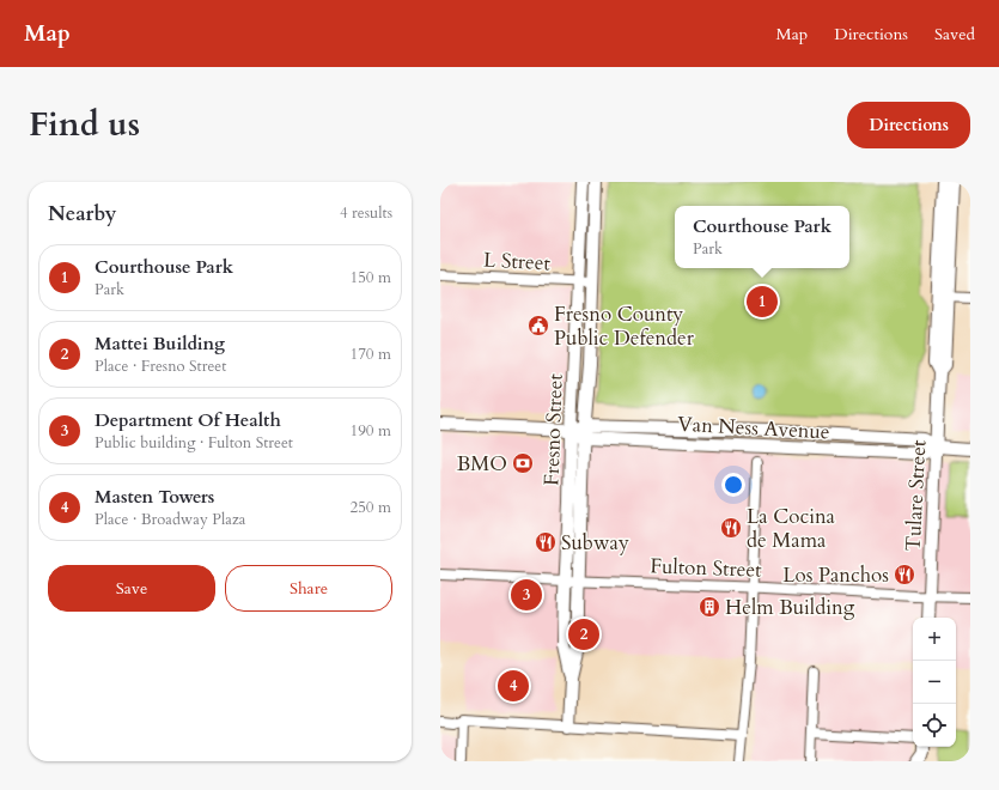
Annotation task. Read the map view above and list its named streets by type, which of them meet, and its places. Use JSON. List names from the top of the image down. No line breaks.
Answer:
{"streets":{"main road":["Van Ness Avenue","Fresno Street","Tulare Street"],"street":["L Street","Fulton Street"]},"crossings":[["L Street","Fresno Street"],["Van Ness Avenue","Fresno Street"],["Van Ness Avenue","Tulare Street"],["Fresno Street","Fulton Street"],["Tulare Street","Fulton Street"]],"places":{"public building":["Fresno County Public Defender"],"bank":["BMO"],"restaurant":["La Cocina de Mama","Subway","Los Panchos"],"building":["Helm Building"]},"page":{"header":"Map","nav":["Map","Directions","Saved"],"title":"Find us","buttons":["Directions",["Save","Share"]],"heading":["Nearby","4 results"],"popup":["Courthouse Park","Park"],"list":[{"mark":"1","name":"Courthouse Park","note":"Park","value":"150 m"},{"mark":"2","name":"Mattei Building","note":"Place · Fresno Street","value":"170 m"},{"mark":"3","name":"Department Of Health","note":"Public building · Fulton Street","value":"190 m"},{"mark":"4","name":"Masten Towers","note":"Place · Broadway Plaza","value":"250 m"}],"pins":["1","3","2","4"],"map_buttons":["+","−"]}}
